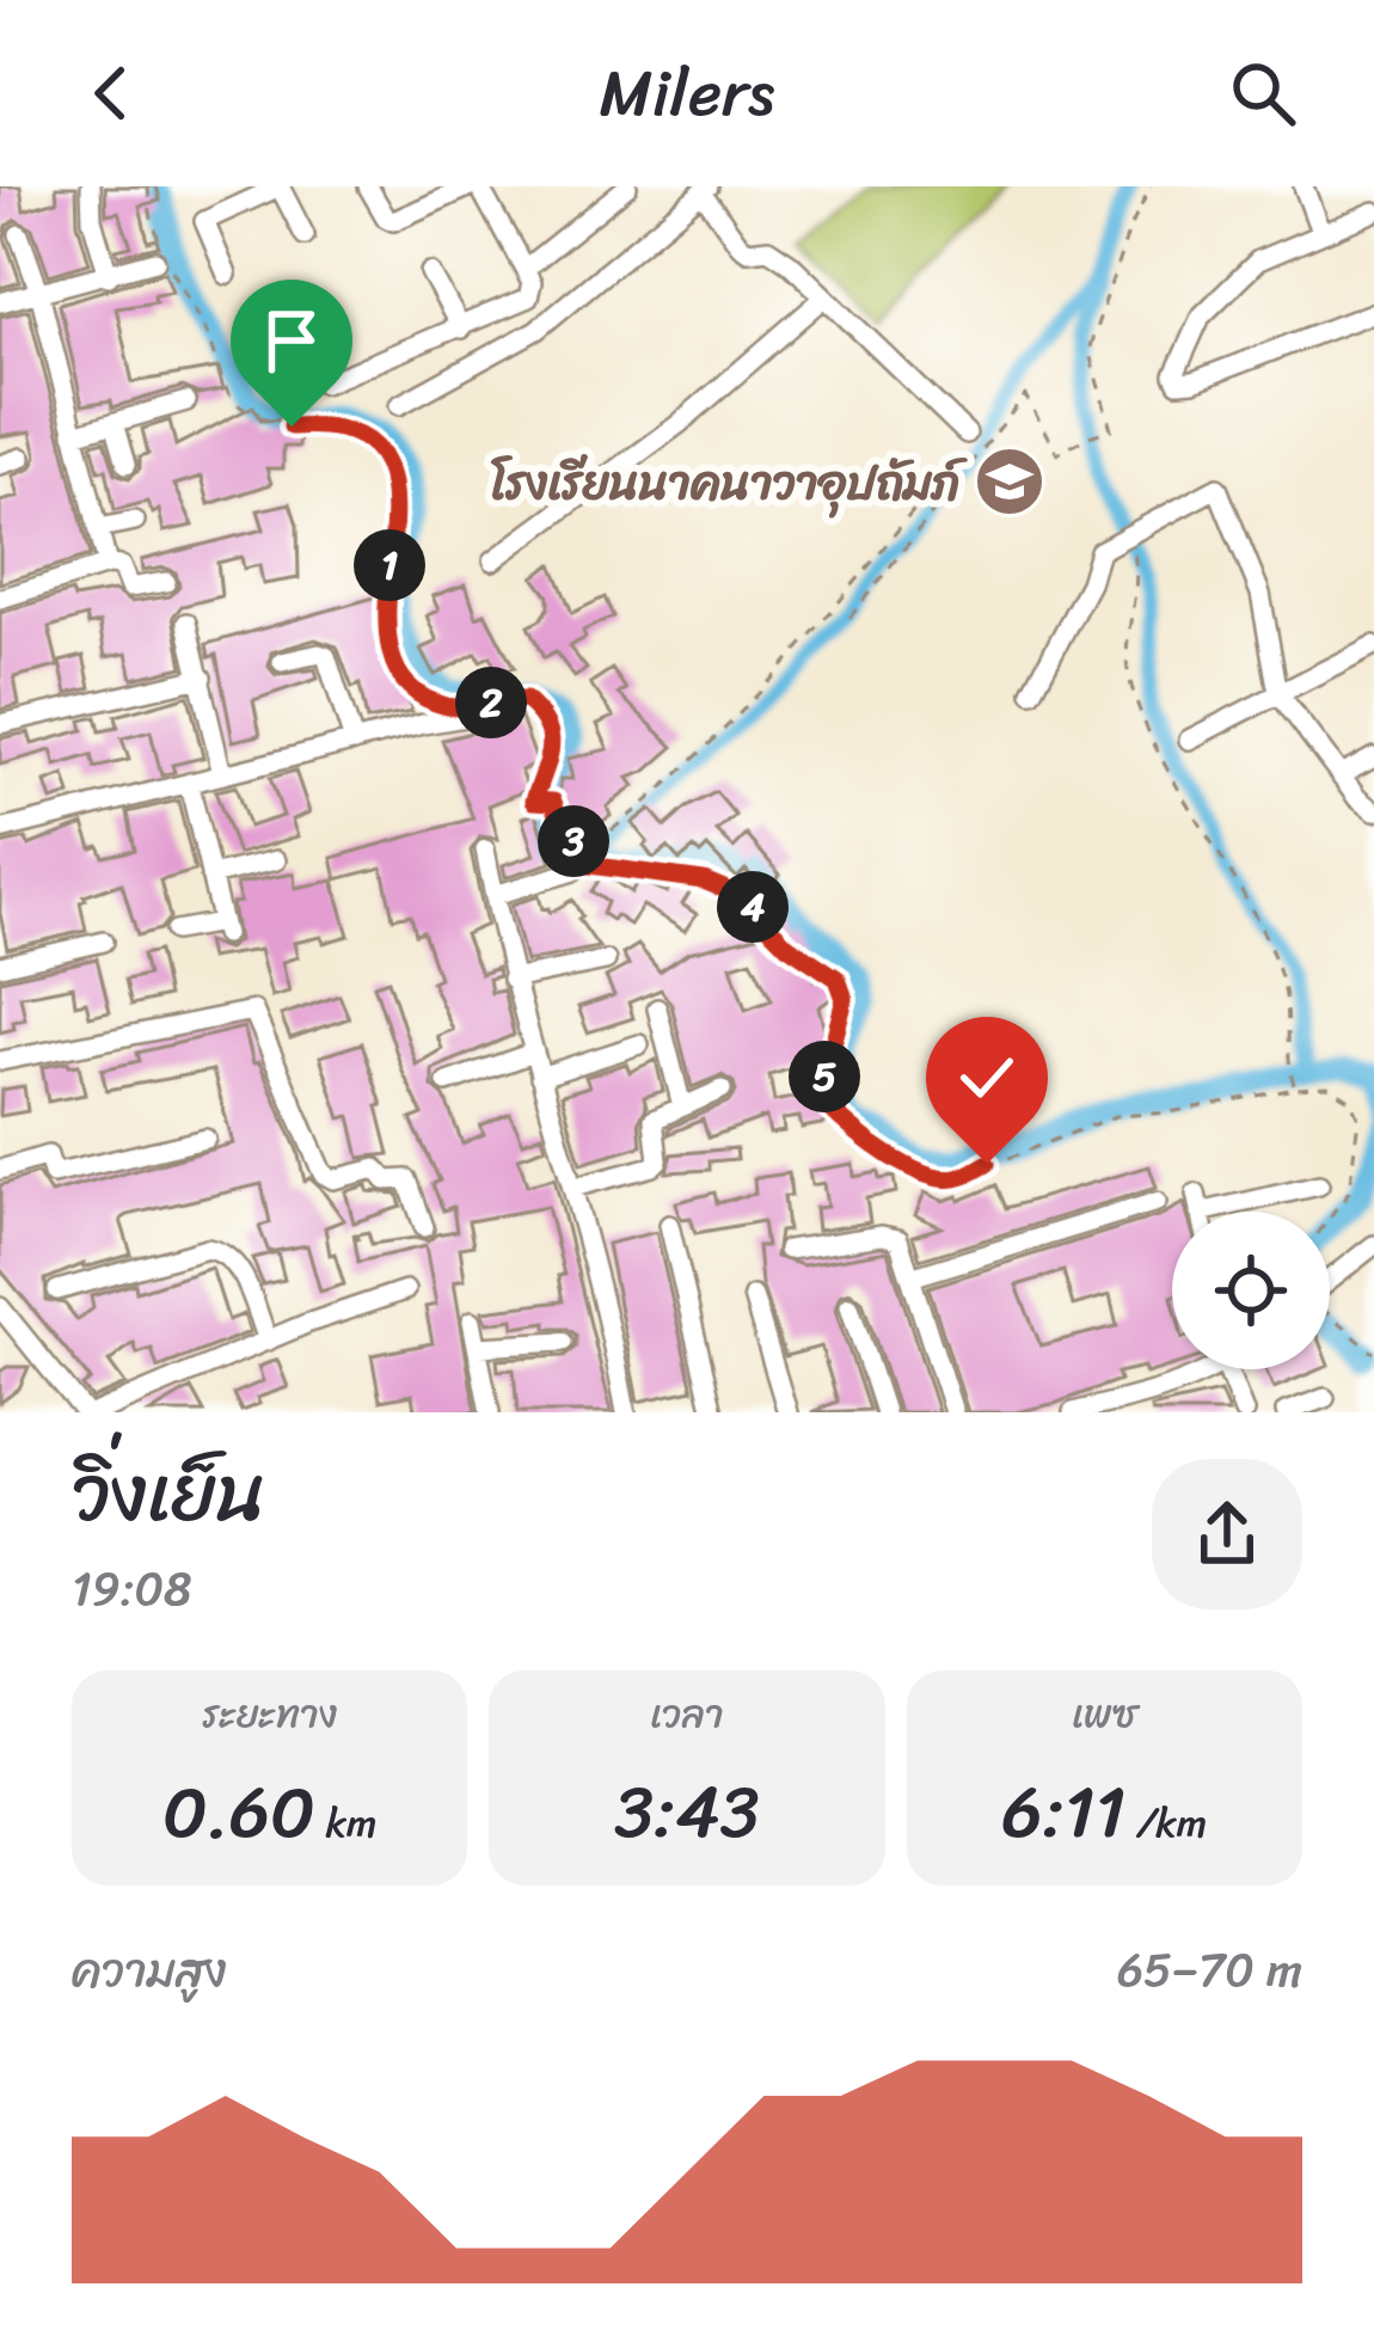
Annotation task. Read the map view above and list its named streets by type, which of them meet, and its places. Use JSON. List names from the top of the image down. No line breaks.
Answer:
{"places":{"school or university":["โรงเรียนนาคนาวาอุปถัมภ์"]},"page":{"header":"Milers","pins":["1","2","3","4","5"],"heading":["วิ่งเย็น","19:08"],"stats":[["ระยะทาง","0.60 km"],["เวลา","3:43"],["เพซ","6:11 /km"]],"chart":["ความสูง","65–70 m"]}}
